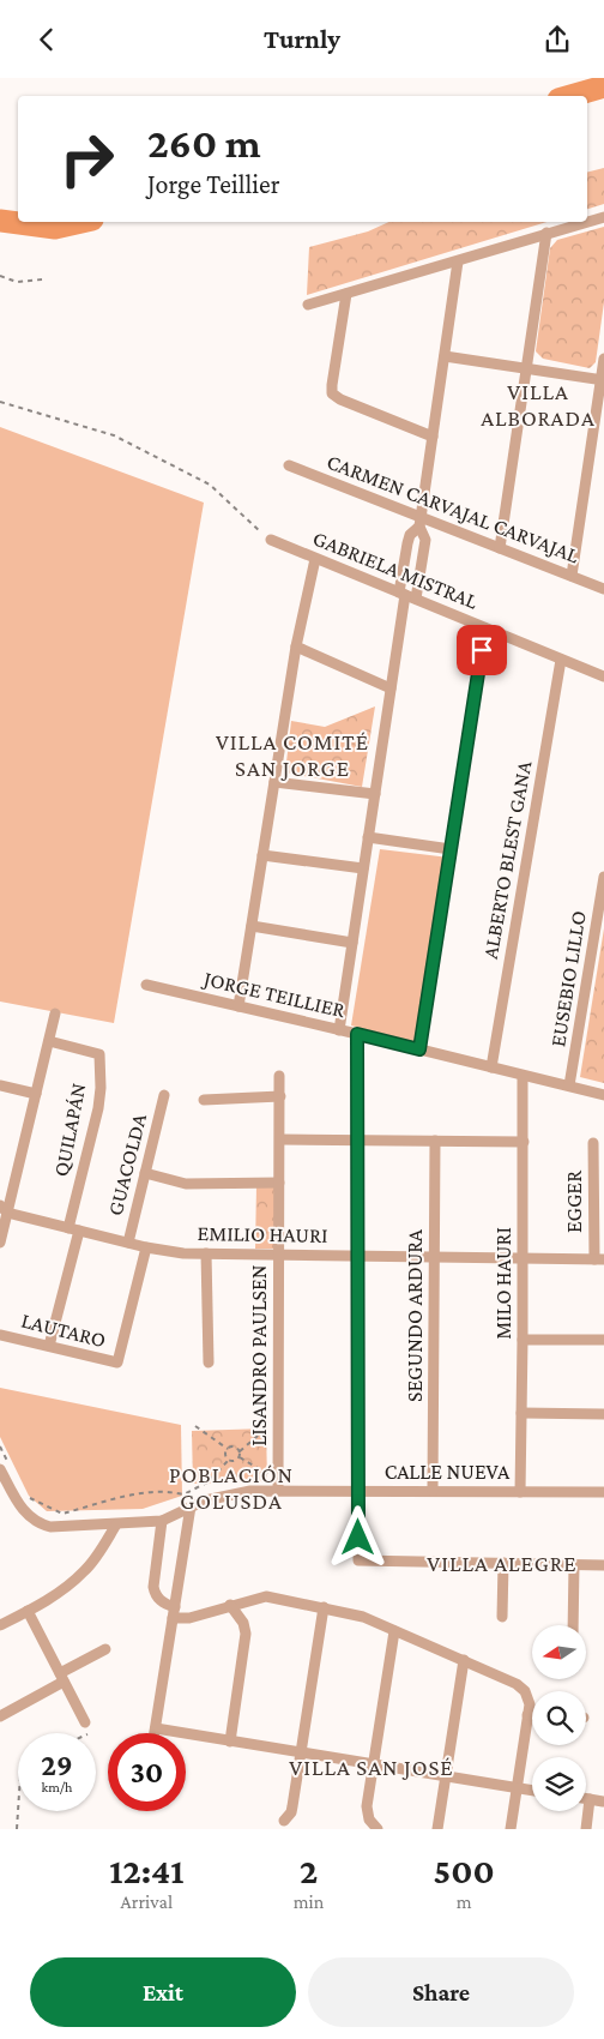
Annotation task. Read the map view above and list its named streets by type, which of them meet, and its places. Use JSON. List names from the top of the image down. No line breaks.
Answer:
{"streets":{"street":["CARMEN CARVAJAL CARVAJAL","GABRIELA MISTRAL","ALBERTO BLEST GANA","EUSEBIO LILLO","JORGE TEILLIER","QUILAPÁN","GUACOLDA","EGGER","EMILIO HAURI","MILO HAURI","SEGUNDO ARDURA","LAUTARO","LISANDRO PAULSEN","CALLE NUEVA"]},"crossings":[["GABRIELA MISTRAL","ALBERTO BLEST GANA"],["ALBERTO BLEST GANA","JORGE TEILLIER"],["EUSEBIO LILLO","JORGE TEILLIER"],["JORGE TEILLIER","MILO HAURI"],["QUILAPÁN","EMILIO HAURI"],["QUILAPÁN","LAUTARO"],["GUACOLDA","EMILIO HAURI"],["EGGER","EMILIO HAURI"],["EMILIO HAURI","MILO HAURI"],["EMILIO HAURI","SEGUNDO ARDURA"],["EMILIO HAURI","LAUTARO"],["EMILIO HAURI","LISANDRO PAULSEN"],["MILO HAURI","CALLE NUEVA"],["SEGUNDO ARDURA","CALLE NUEVA"],["LISANDRO PAULSEN","CALLE NUEVA"]],"districts":["VILLA ALBORADA","VILLA COMITÉ SAN JORGE","POBLACIÓN GOLUSDA","VILLA ALEGRE","VILLA SAN JOSÉ"],"north":"left","page":{"header":"Turnly","turn":["260 m","Jorge Teillier"],"speed":"29 km/h","limit":"30","eta":["12:41","Arrival","2","min","500","m"],"buttons":["Exit","Share"]}}
